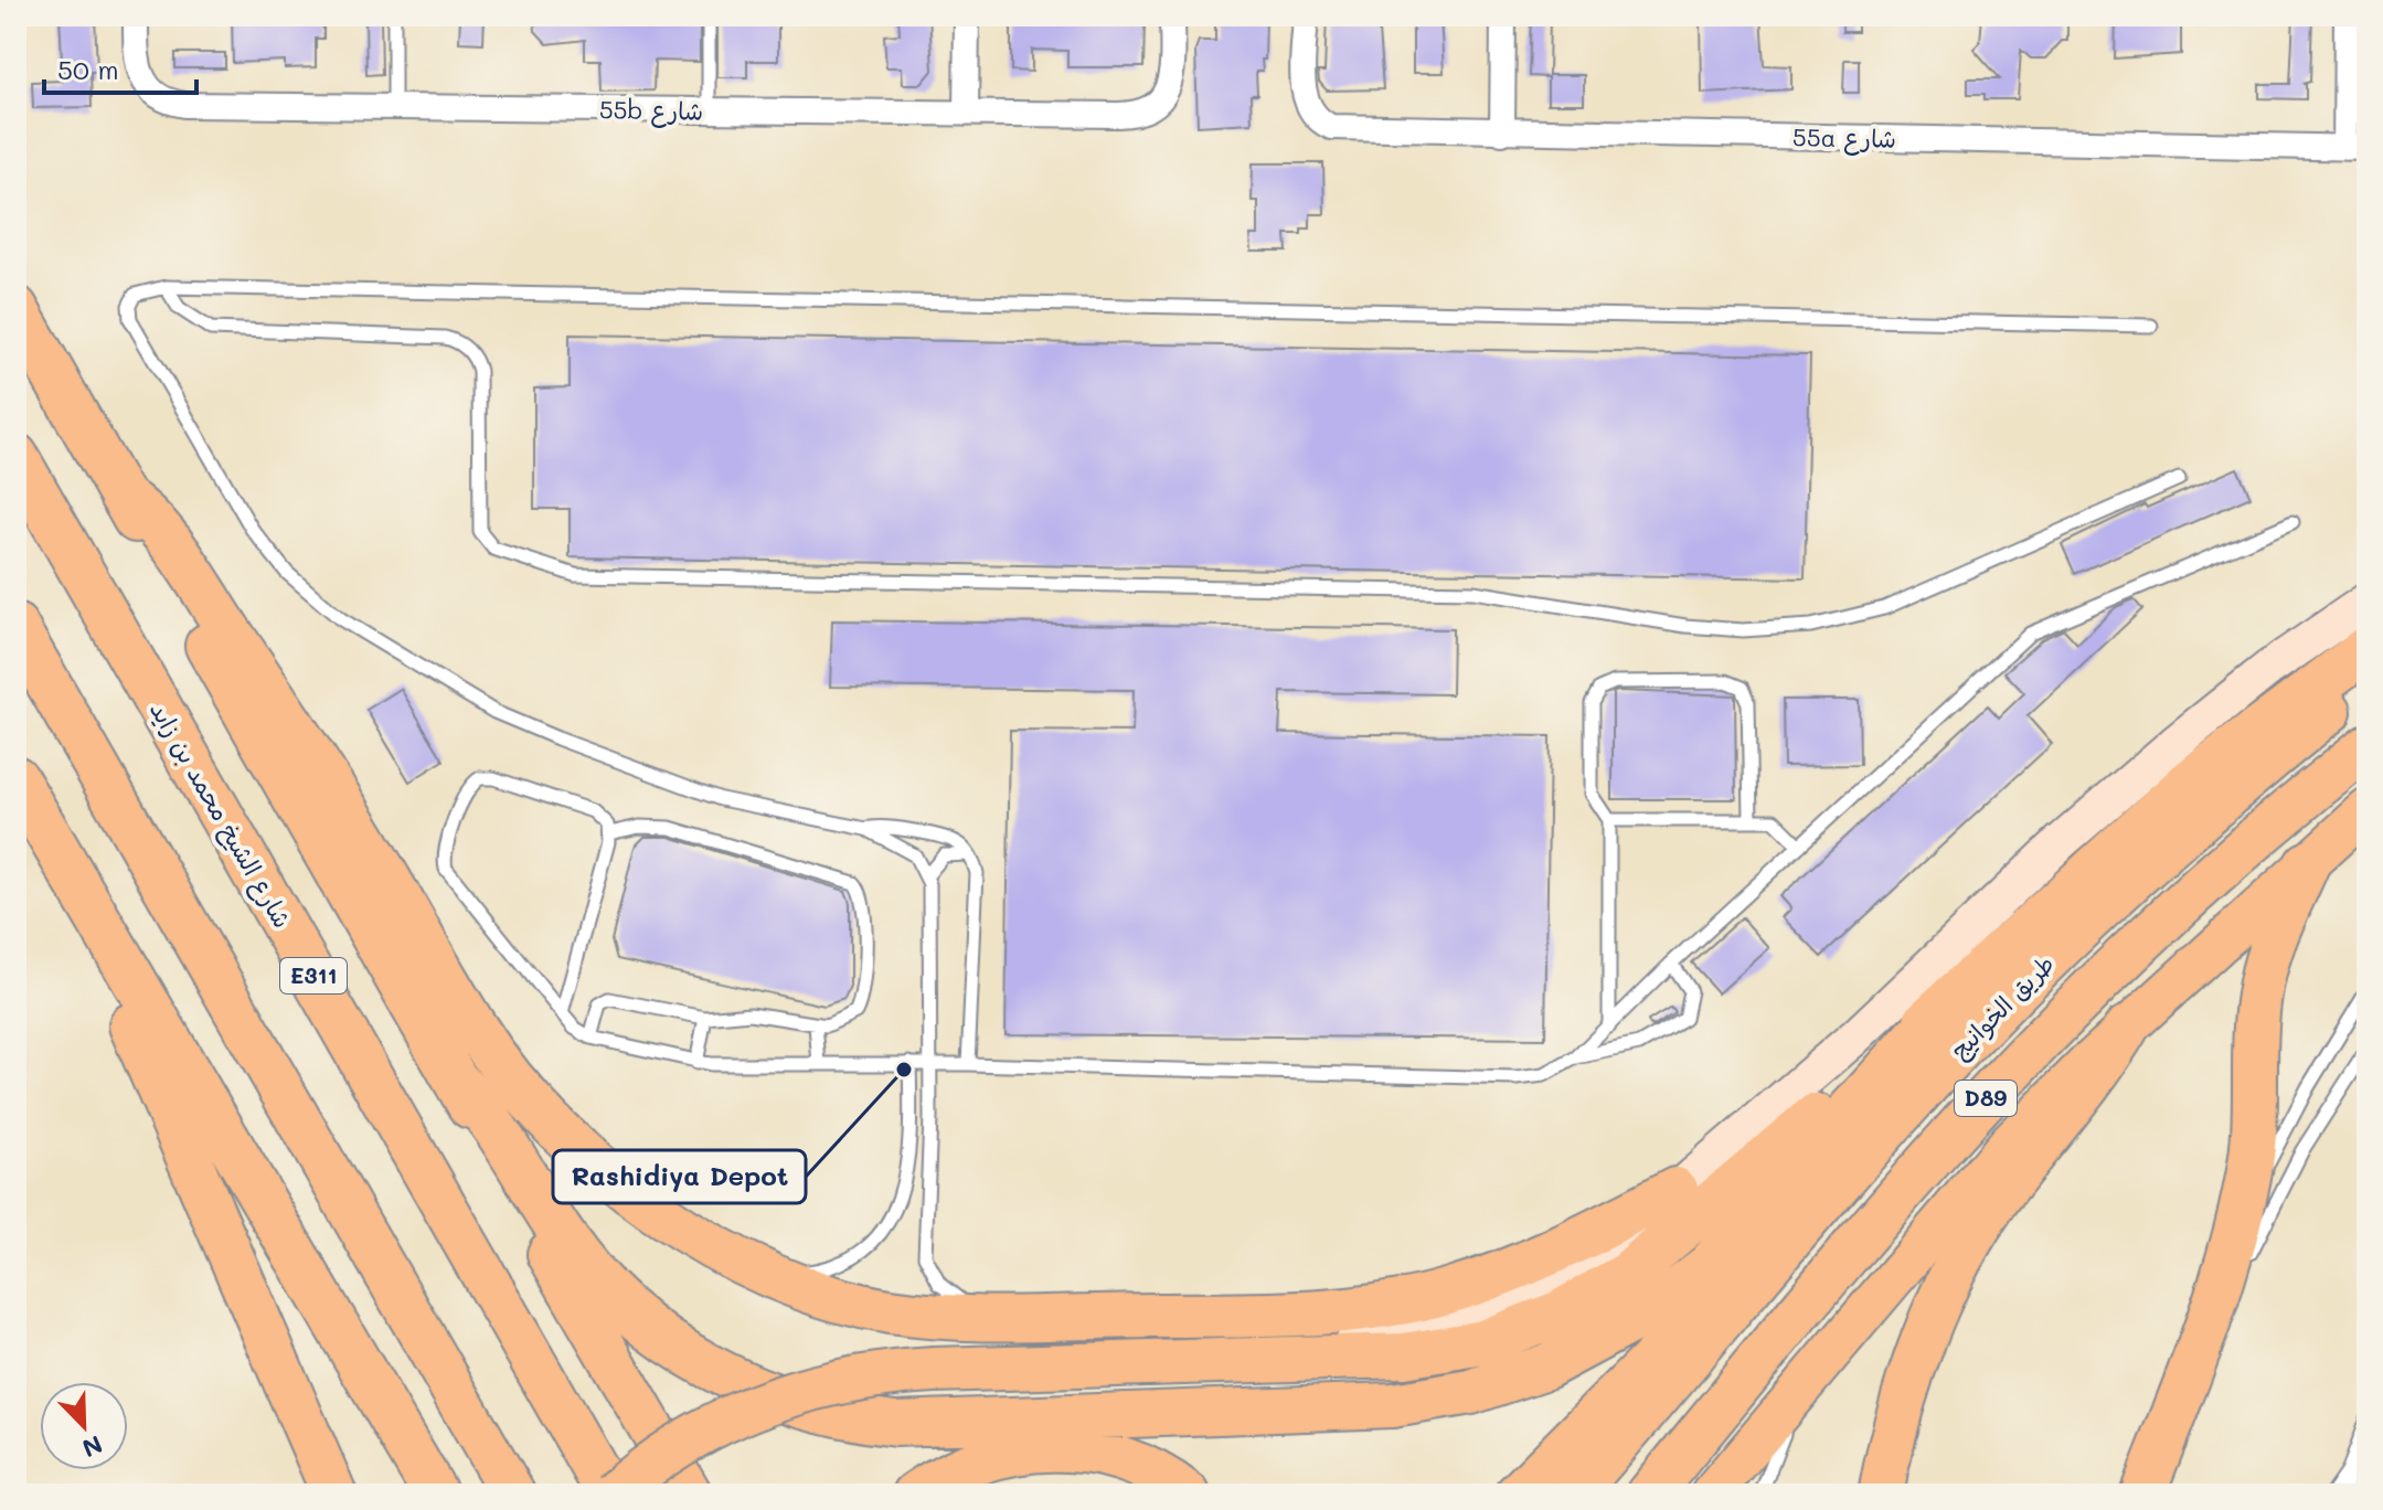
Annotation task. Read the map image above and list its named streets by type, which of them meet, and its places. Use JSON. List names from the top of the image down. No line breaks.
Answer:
{"streets":{"highway":["شارع الشيخ محمد بن زايد","E311","طريق الخوانيج","D89"],"street":["55b شارع","55a شارع"]},"places":["Rashidiya Depot"],"scale_bar":"50 m","north":"bottom right"}
